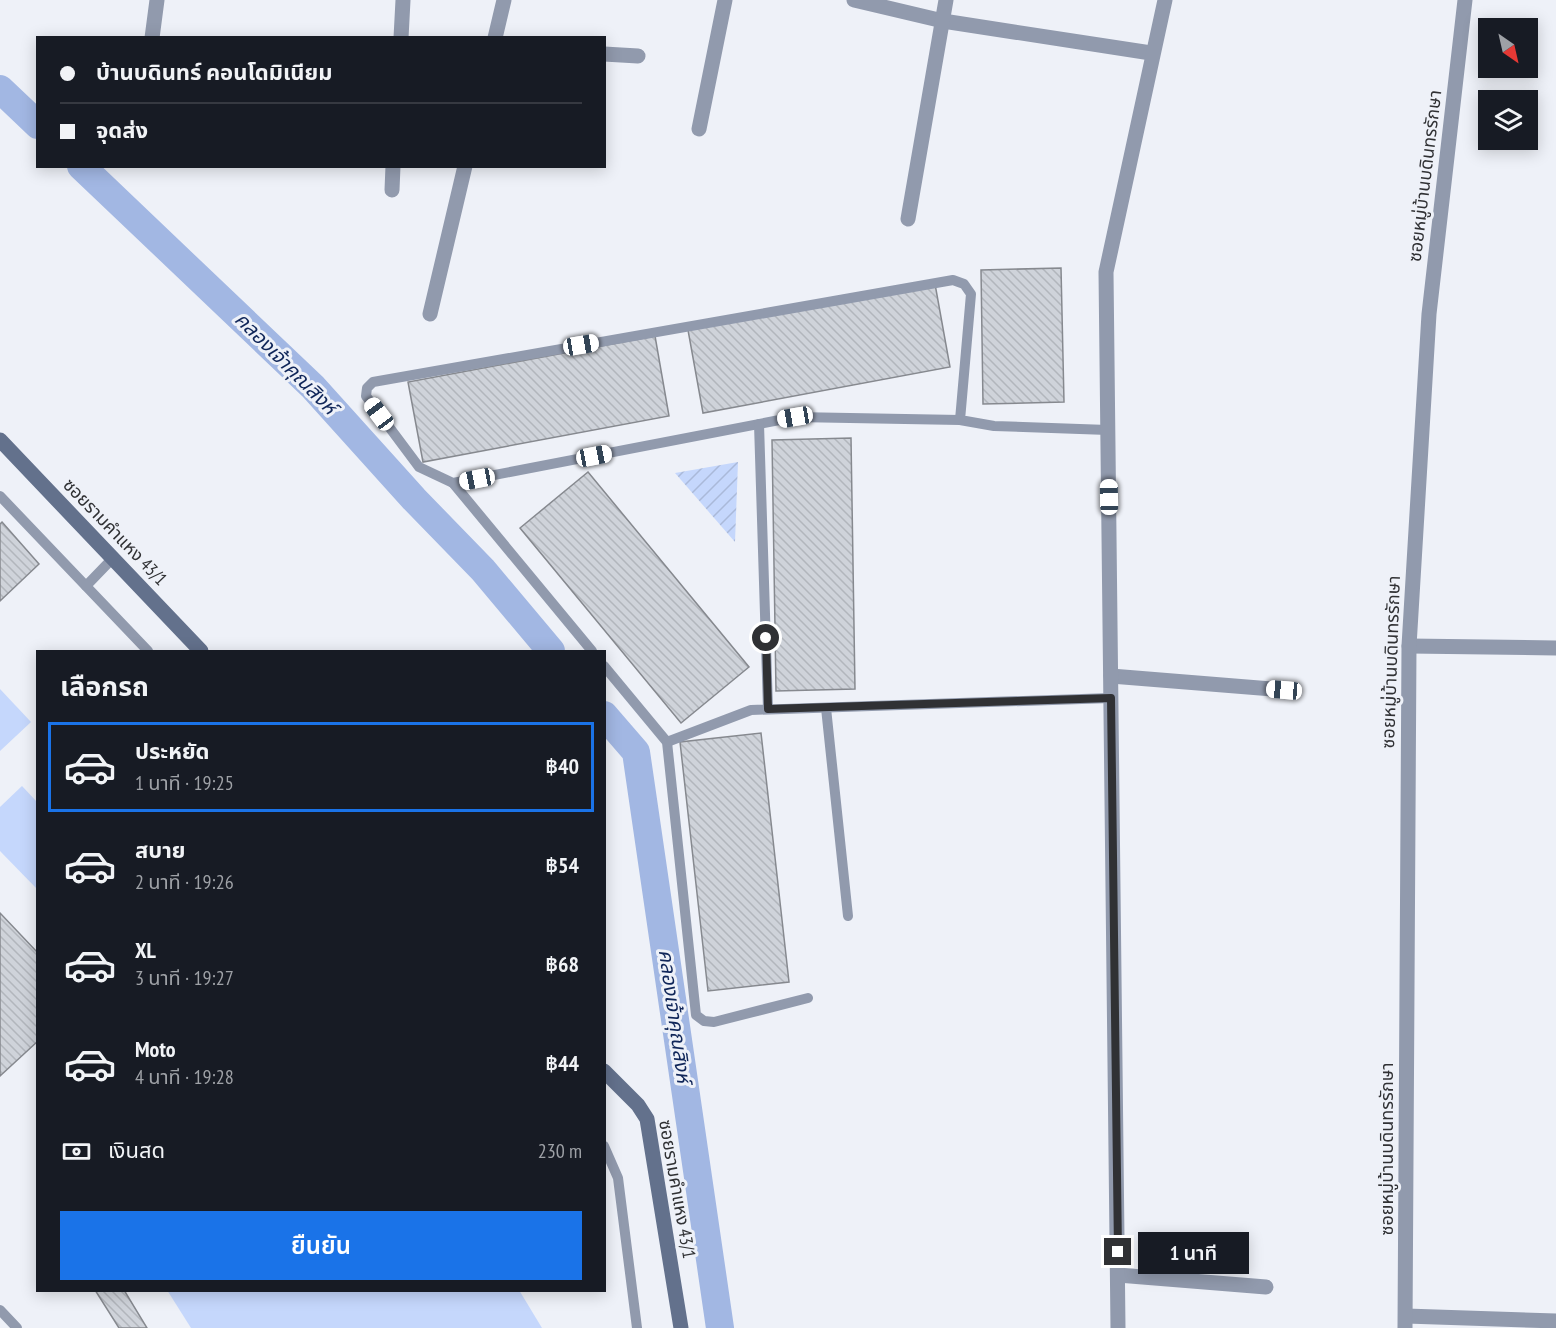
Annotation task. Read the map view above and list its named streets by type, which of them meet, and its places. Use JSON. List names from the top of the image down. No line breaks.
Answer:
{"streets":{"street":["ซอยหมู่บ้านบดินทรรักษา","ซอยรามคำแหง 43/1"]},"water":["คลองเจ้าคุณสิงห์"],"north":"bottom right","page":{"banner":["บ้านบดินทร์ คอนโดมิเนียม","จุดส่ง"],"heading":"เลือกรถ","list":[{"name":"ประหยัด","note":"1 นาที · 19:25","value":"฿40"},{"name":"สบาย","note":"2 นาที · 19:26","value":"฿54"},{"name":"XL","note":"3 นาที · 19:27","value":"฿68"},{"name":"Moto","note":"4 นาที · 19:28","value":"฿44"}],"pay":["เงินสด","230 m"],"buttons":"ยืนยัน","bubble":"1 นาที"}}
